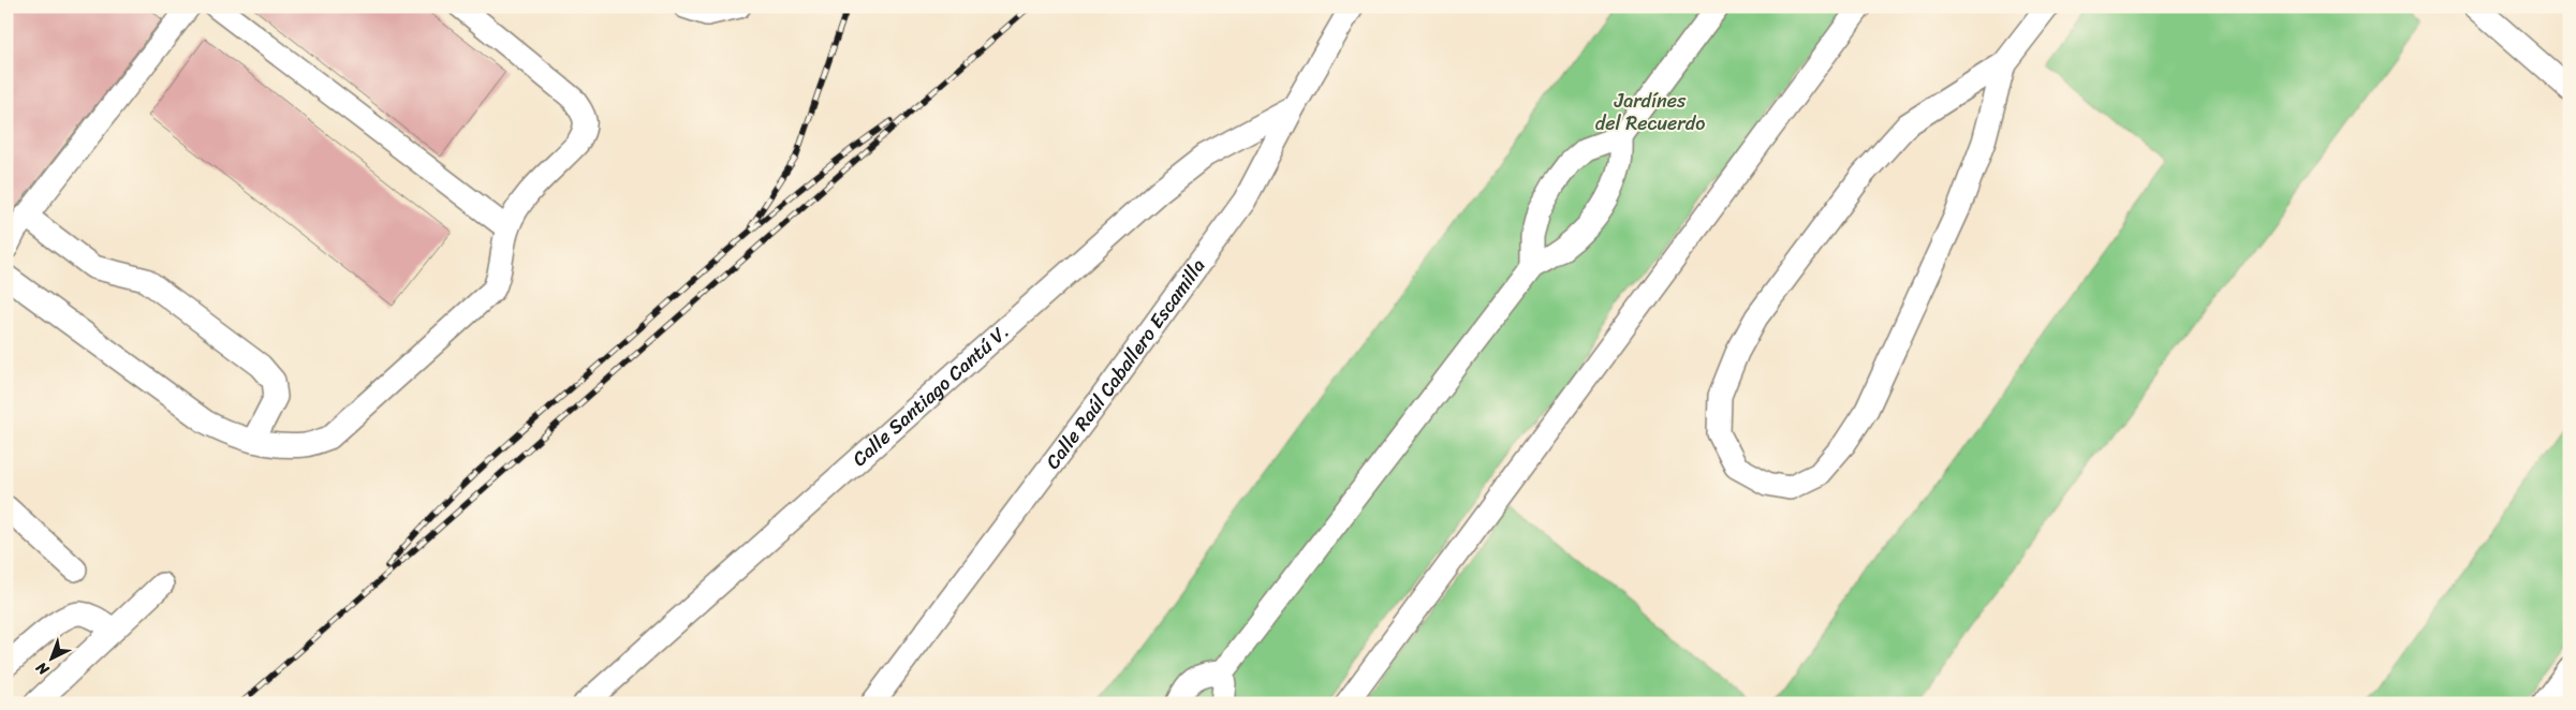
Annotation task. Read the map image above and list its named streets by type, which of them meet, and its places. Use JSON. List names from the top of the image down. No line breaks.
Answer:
{"streets":{"street":["Calle Raúl Caballero Escamilla","Calle Santiago Cantú V."]},"crossings":[["Calle Raúl Caballero Escamilla","Calle Santiago Cantú V."]],"parks":["Jardínes del Recuerdo"],"north":"bottom left"}
